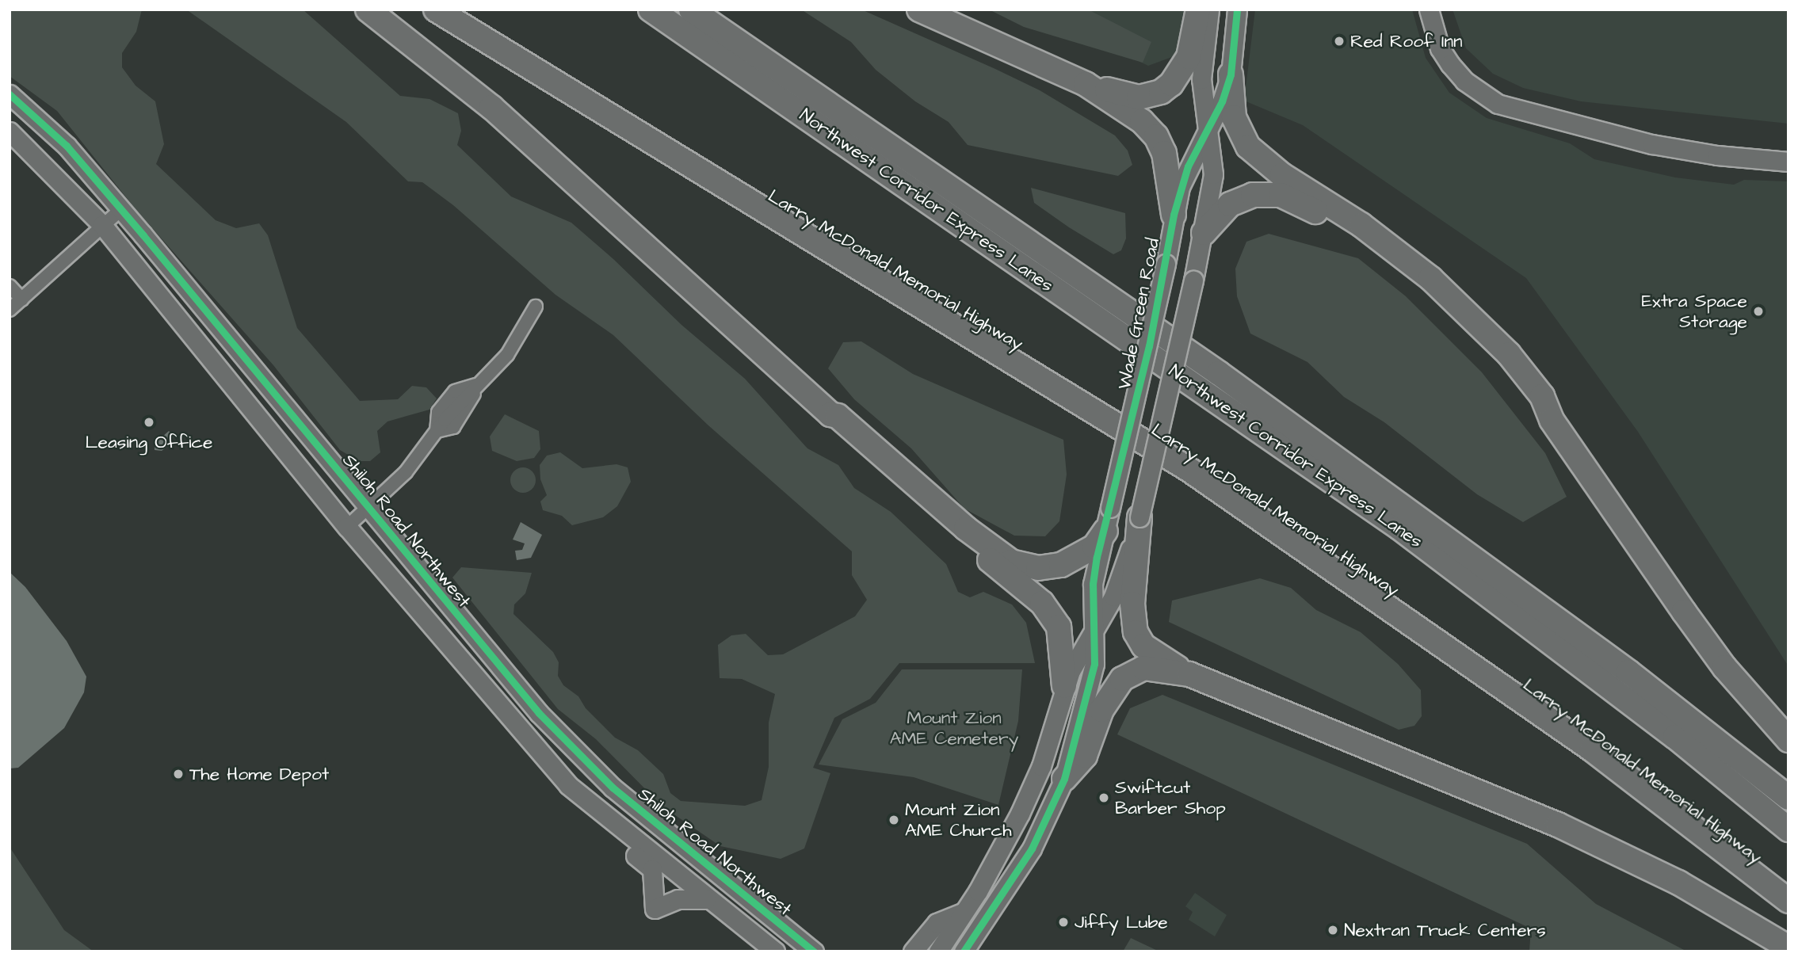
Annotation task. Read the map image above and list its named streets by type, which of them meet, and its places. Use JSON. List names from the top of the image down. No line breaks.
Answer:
{"streets":{"highway":["Northwest Corridor Express Lanes","Larry McDonald Memorial Highway"],"street":["Wade Green Road","Shiloh Road Northwest"]},"parks":["Mount Zion AME Cemetery"],"places":["Red Roof Inn","Extra Space Storage","Leasing Office","The Home Depot","Swiftcut Barber Shop","Mount Zion AME Church","Jiffy Lube","Nextran Truck Centers"]}
